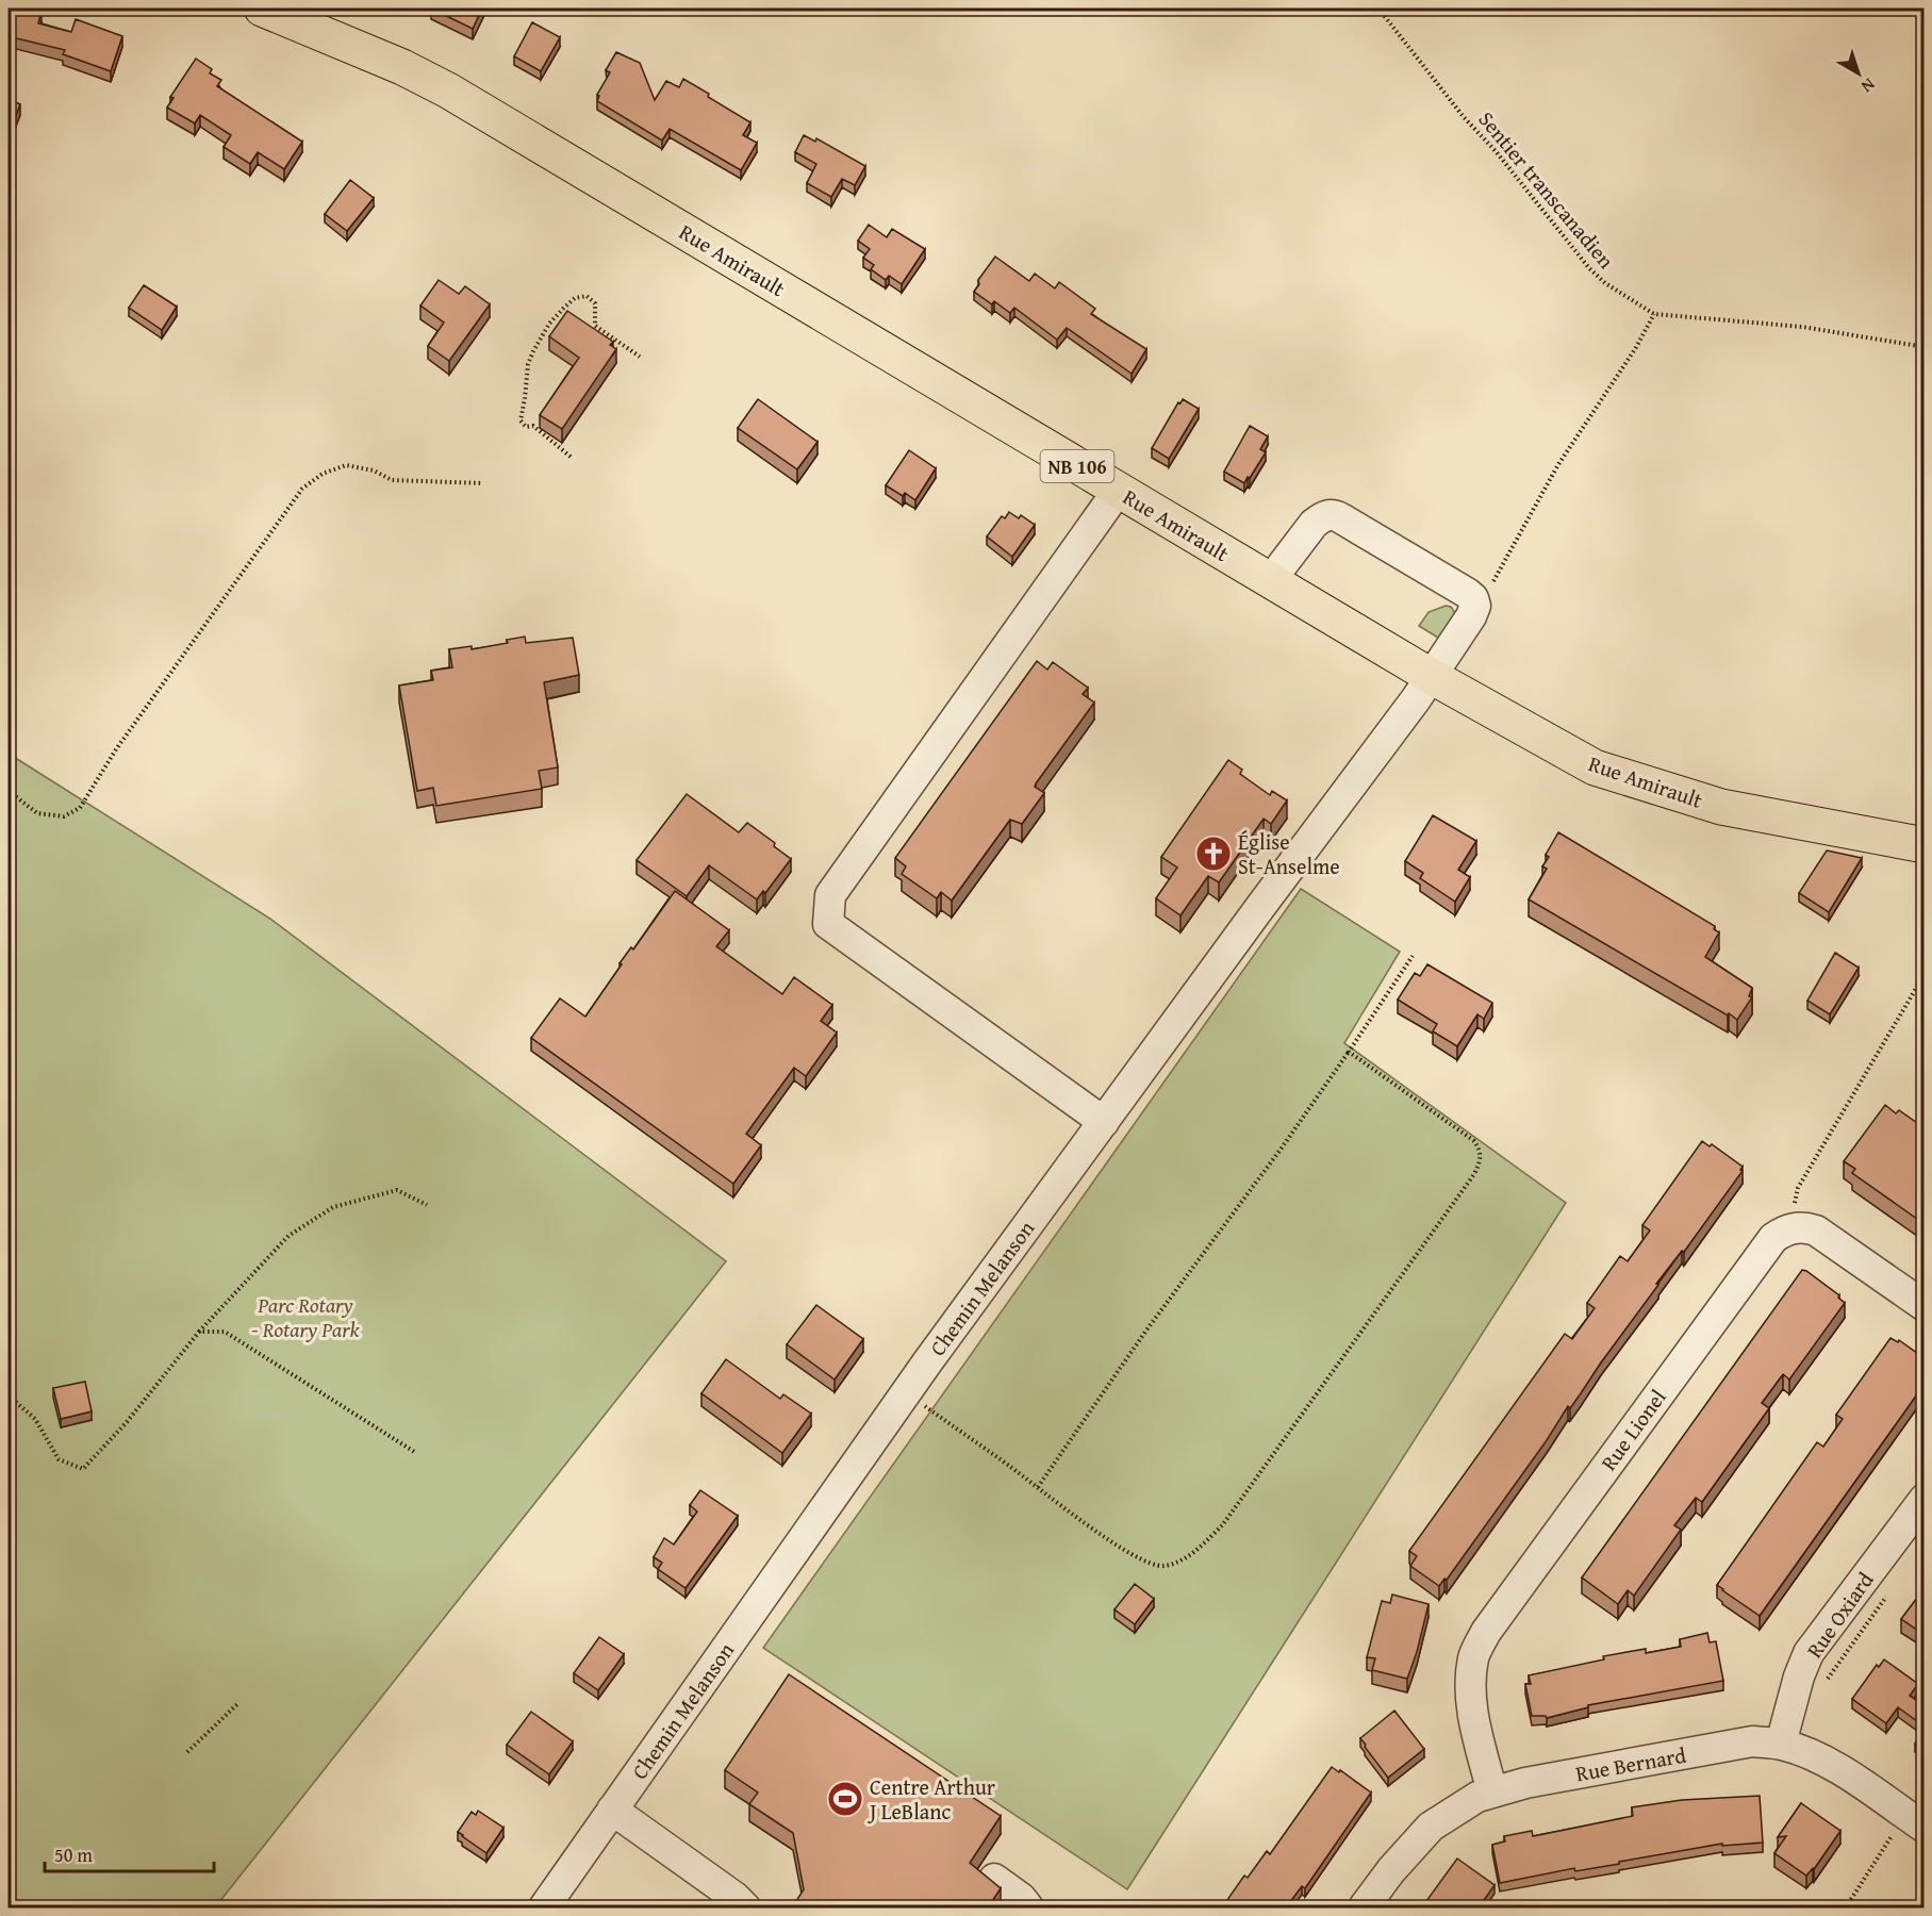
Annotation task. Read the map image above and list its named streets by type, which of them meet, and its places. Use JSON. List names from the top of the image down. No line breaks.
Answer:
{"streets":{"main road":["Rue Amirault","NB 106"],"street":["Chemin Melanson","Rue Lionel","Rue Oxiard","Rue Bernard"],"path":["Sentier transcanadien"]},"crossings":[["Rue Amirault","Chemin Melanson"],["Rue Lionel","Rue Bernard"],["Rue Oxiard","Rue Bernard"]],"parks":["Parc Rotary - Rotary Park"],"places":{"church":["Église St-Anselme"],"sports":["Centre Arthur J LeBlanc"]},"scale_bar":"50 m","north":"bottom right"}
